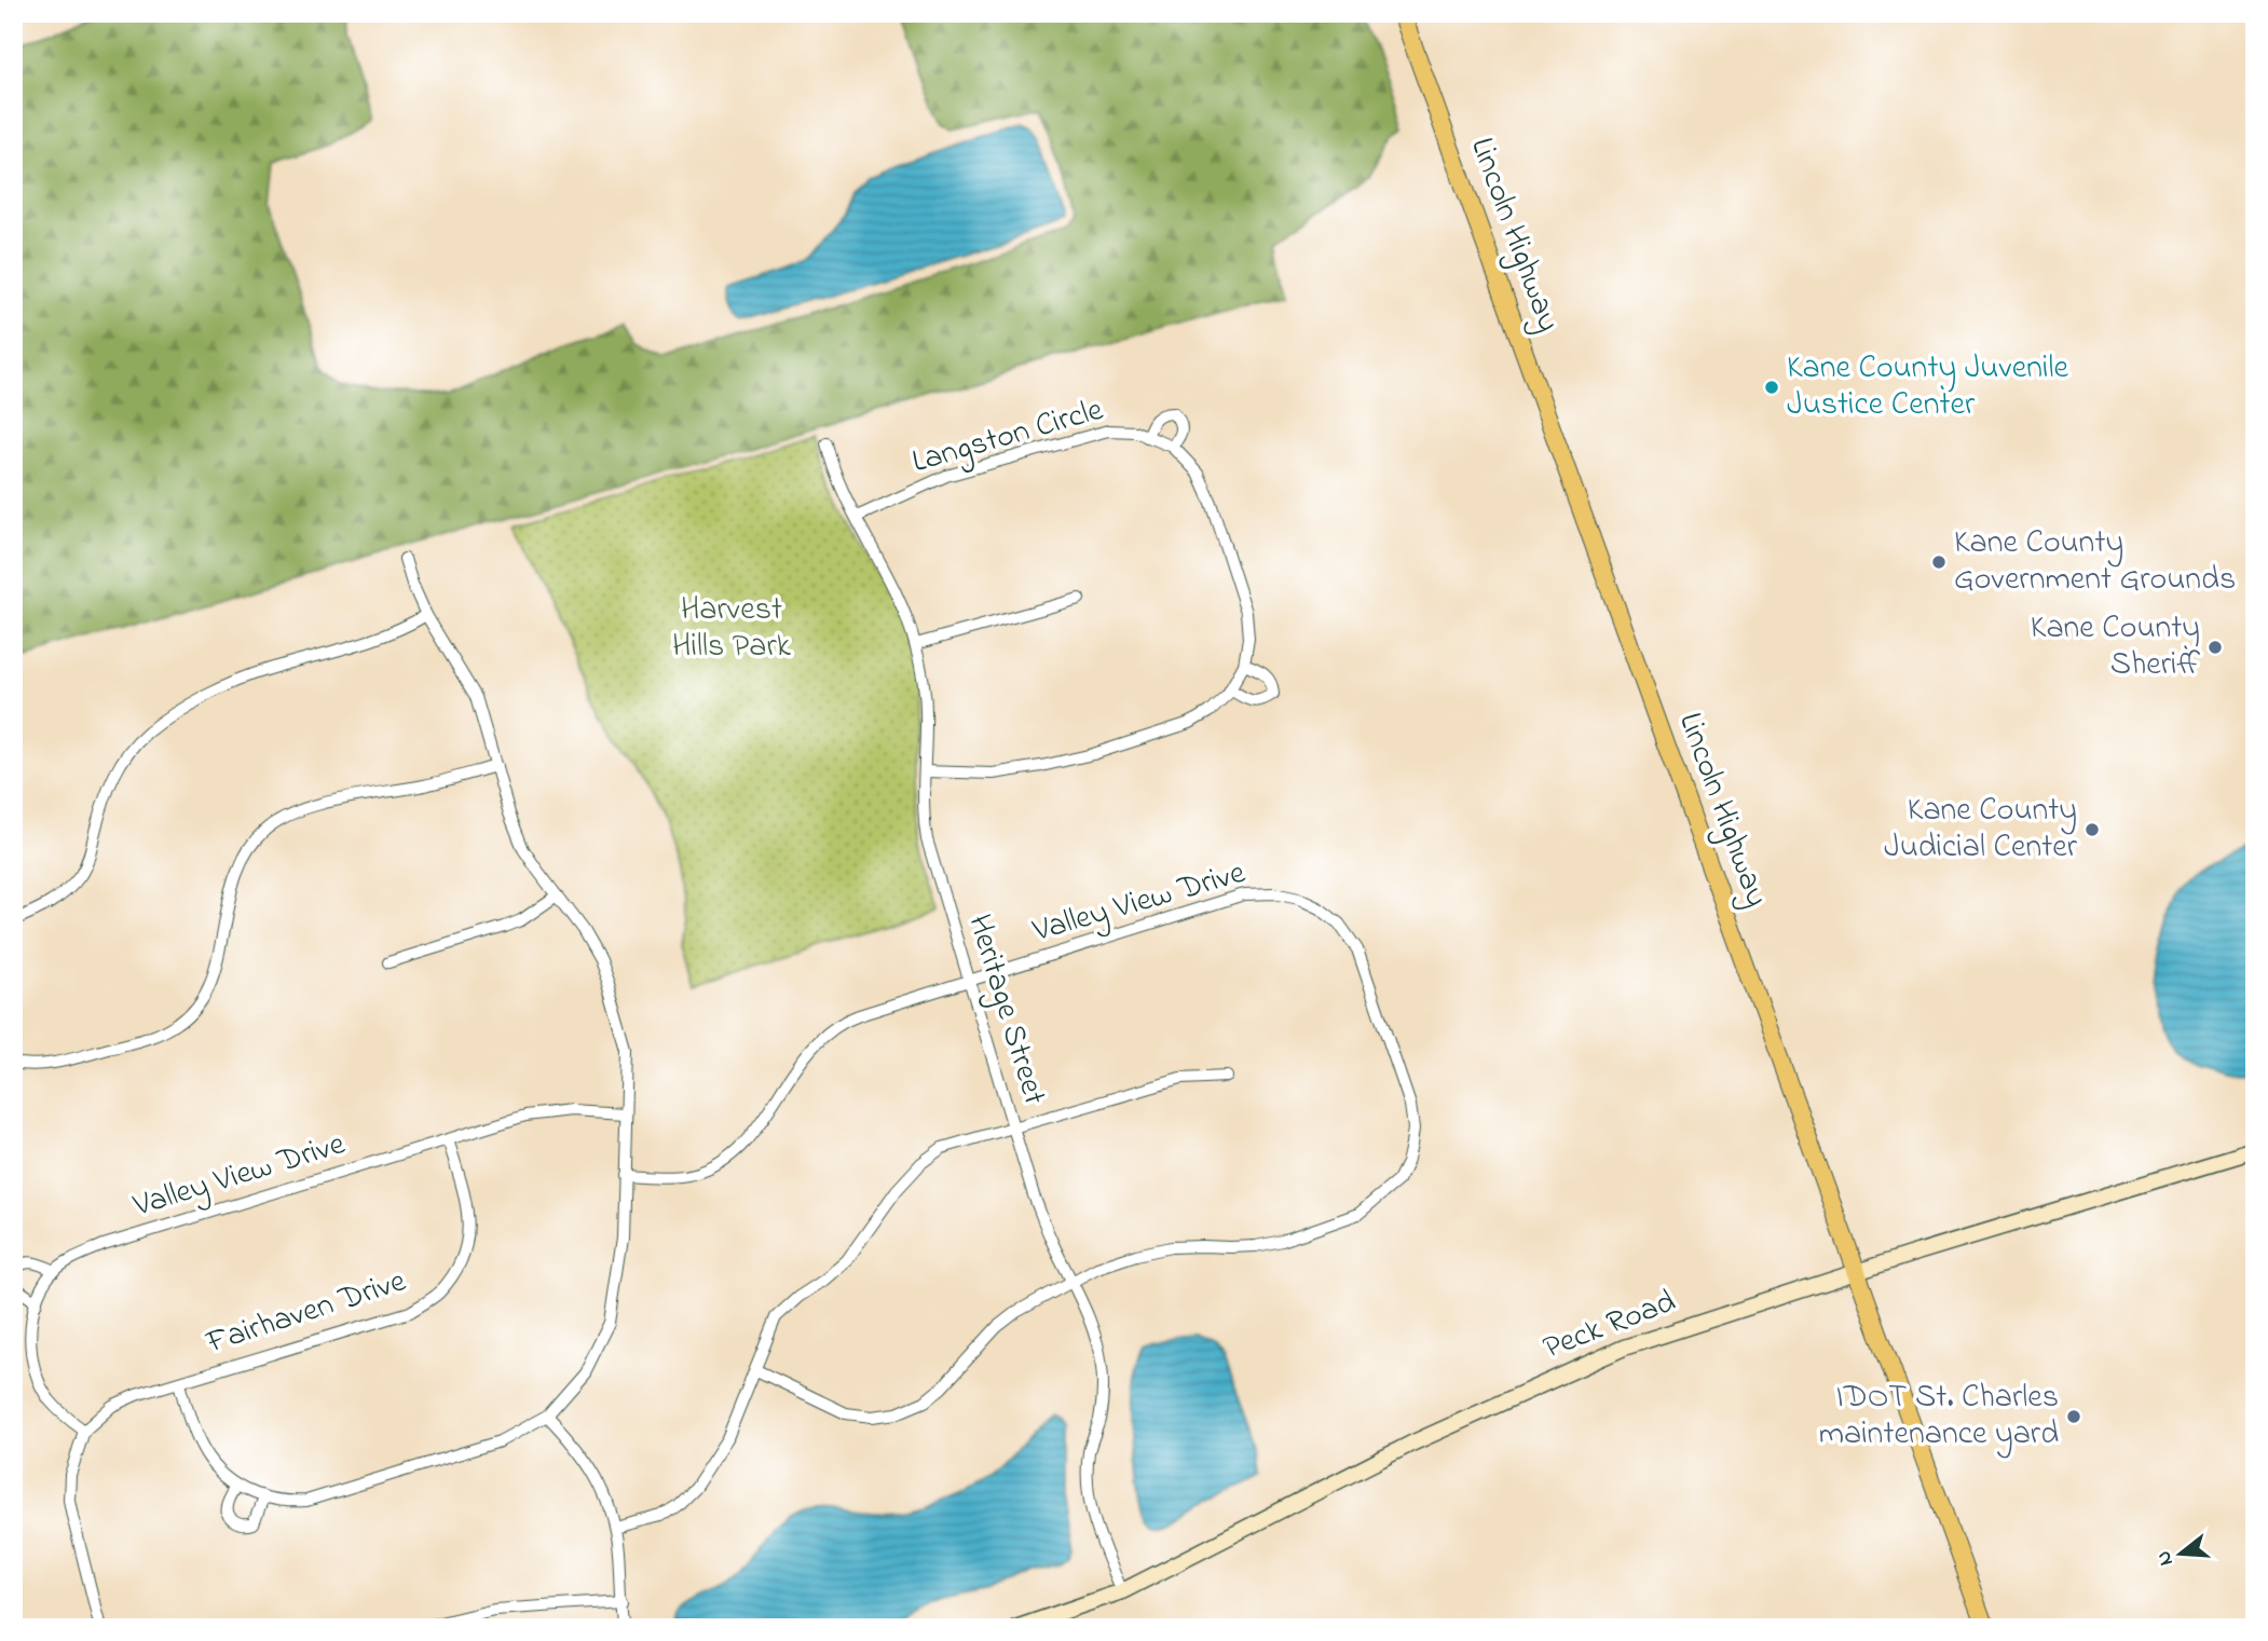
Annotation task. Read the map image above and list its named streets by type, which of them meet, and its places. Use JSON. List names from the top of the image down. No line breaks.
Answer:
{"streets":{"main road":["Lincoln Highway"],"street":["Langston Circle","Valley View Drive","Heritage Street","Fairhaven Drive","Peck Road"]},"crossings":[["Lincoln Highway","Peck Road"],["Langston Circle","Heritage Street"],["Valley View Drive","Heritage Street"],["Valley View Drive","Fairhaven Drive"],["Heritage Street","Peck Road"]],"parks":["Harvest Hills Park"],"places":["Kane County Juvenile Justice Center","Kane County Government Grounds","Kane County Sheriff","Kane County Judicial Center","IDOT St. Charles maintenance yard"],"north":"left"}
